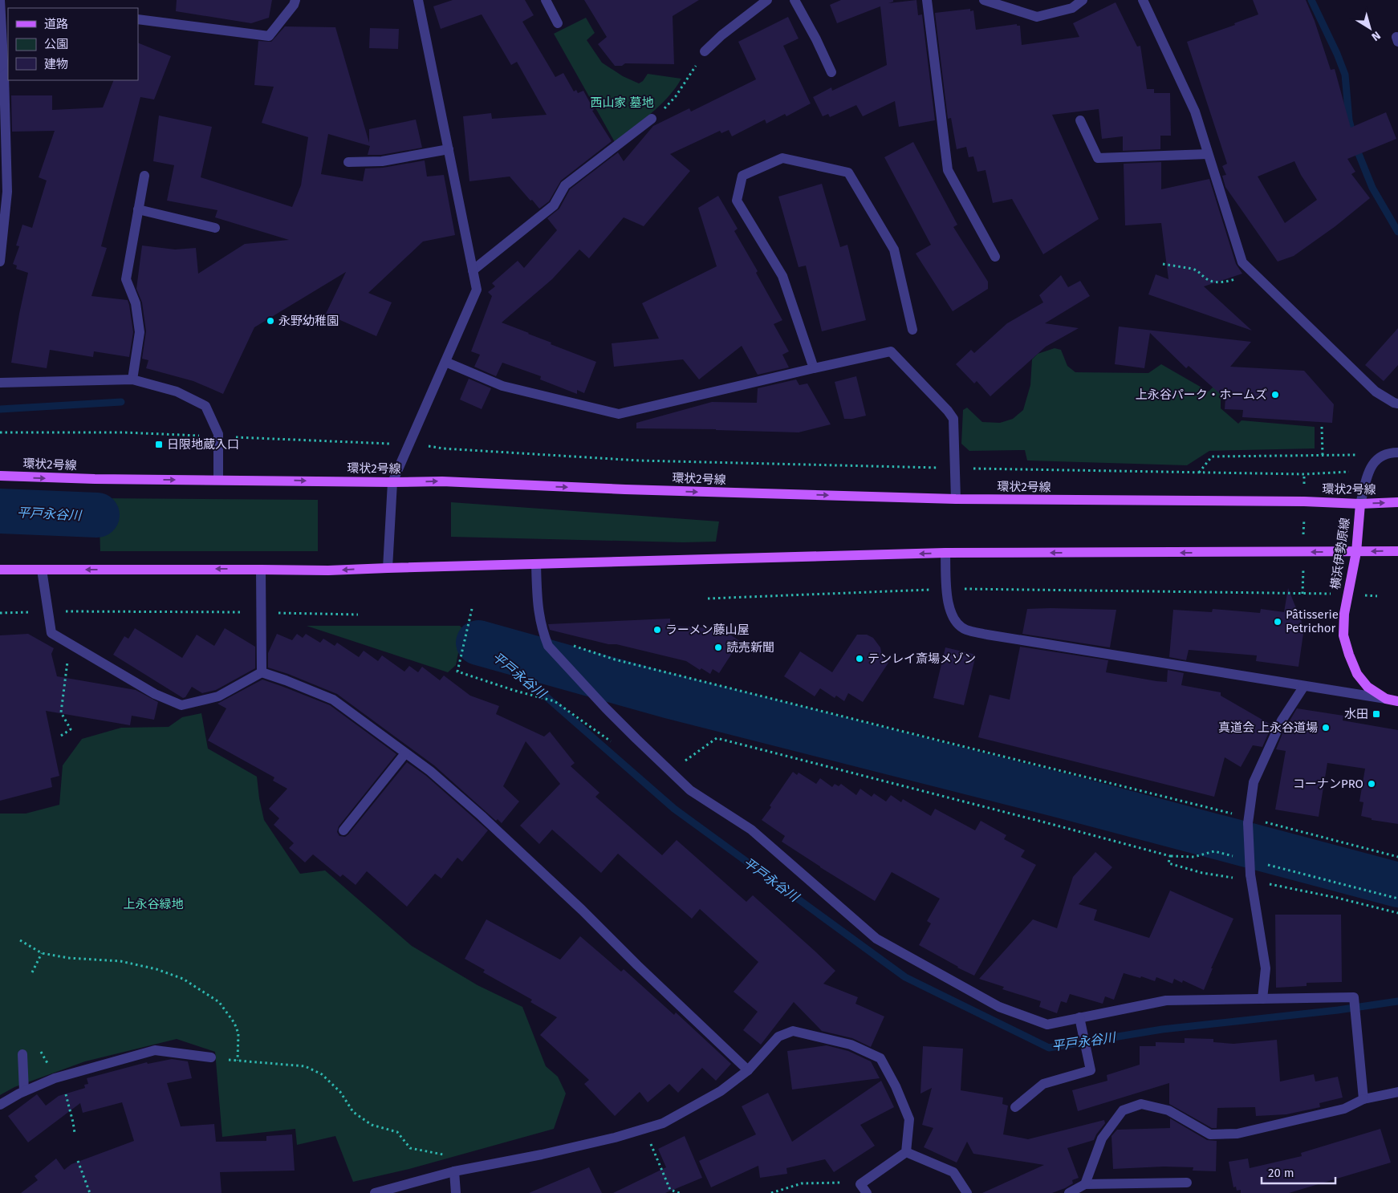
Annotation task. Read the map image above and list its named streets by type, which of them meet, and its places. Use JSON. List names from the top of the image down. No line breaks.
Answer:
{"streets":{"main road":["環状2号線","横浜伊勢原線"]},"crossings":[["環状2号線","横浜伊勢原線"]],"water":["平戸永谷川"],"parks":["西山家 墓地","上永谷緑地"],"places":{"other":["永野幼稚園","上永谷パーク・ホームズ","Pâtisserie Petrichor","ラーメン藤山屋","読売新聞","テンレイ斎場メゾン","真道会 上永谷道場","コーナンPRO"],"transit":["日限地蔵入口","水田"]},"legend":["道路","公園","建物"],"scale_bar":"20 m","north":"bottom right"}
